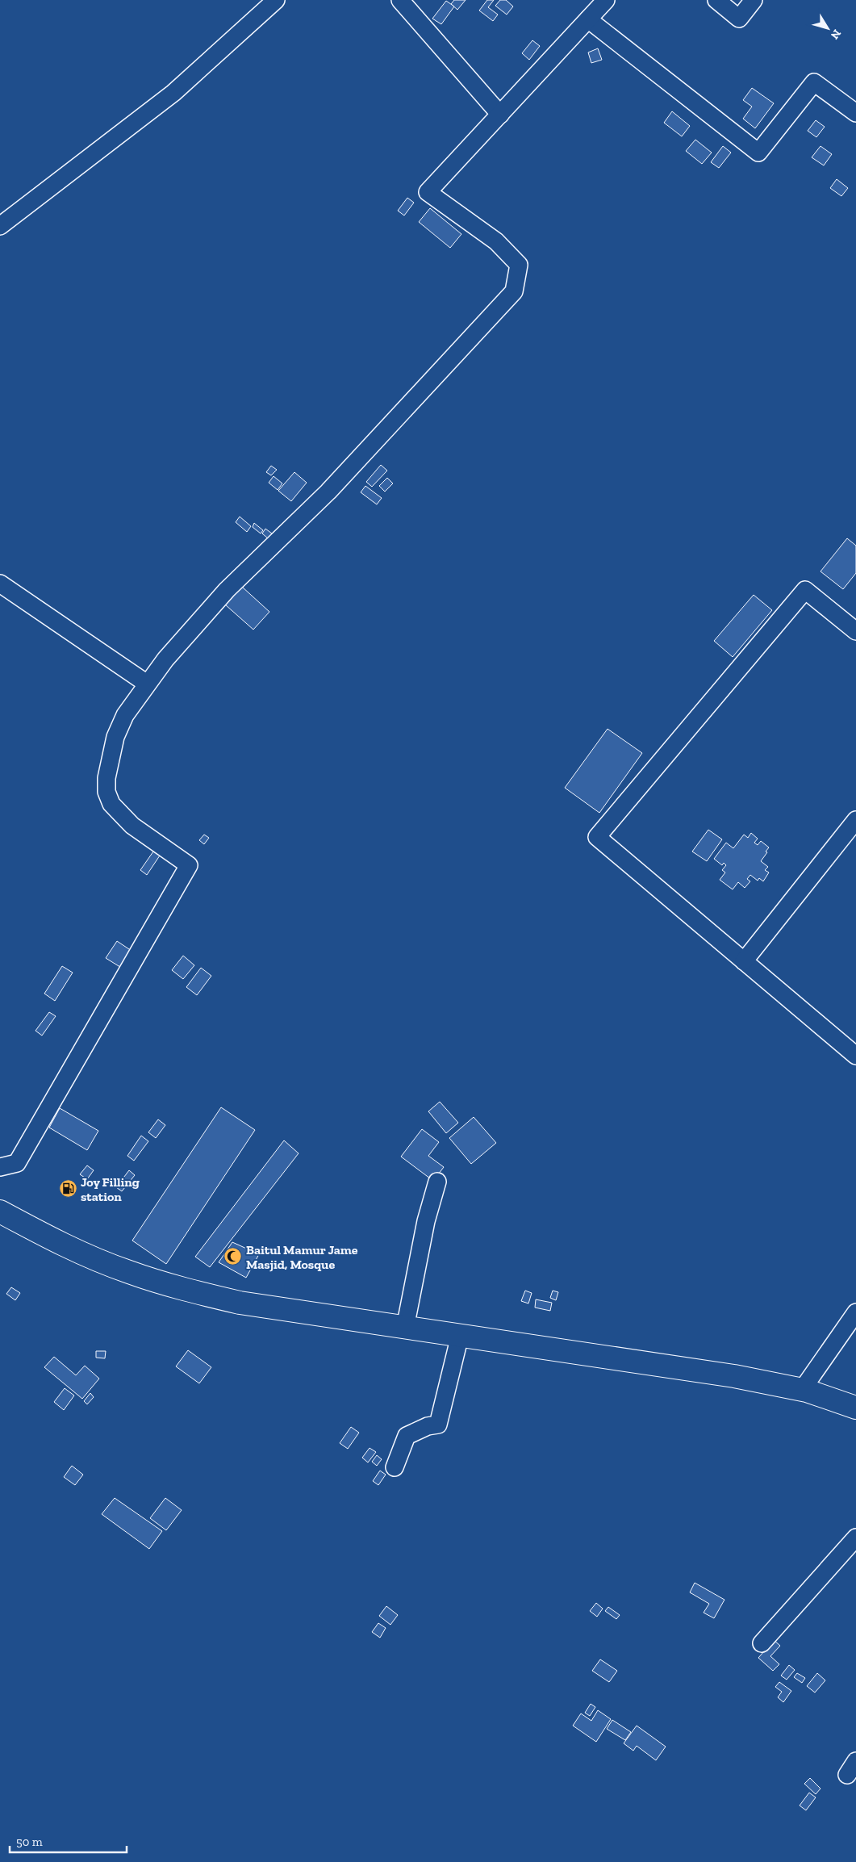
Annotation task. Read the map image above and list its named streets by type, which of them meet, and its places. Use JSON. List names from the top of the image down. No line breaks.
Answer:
{"places":{"fuel station":["Joy Filling station"],"mosque":["Baitul Mamur Jame Masjid, Mosque"]},"scale_bar":"50 m","north":"bottom right"}
